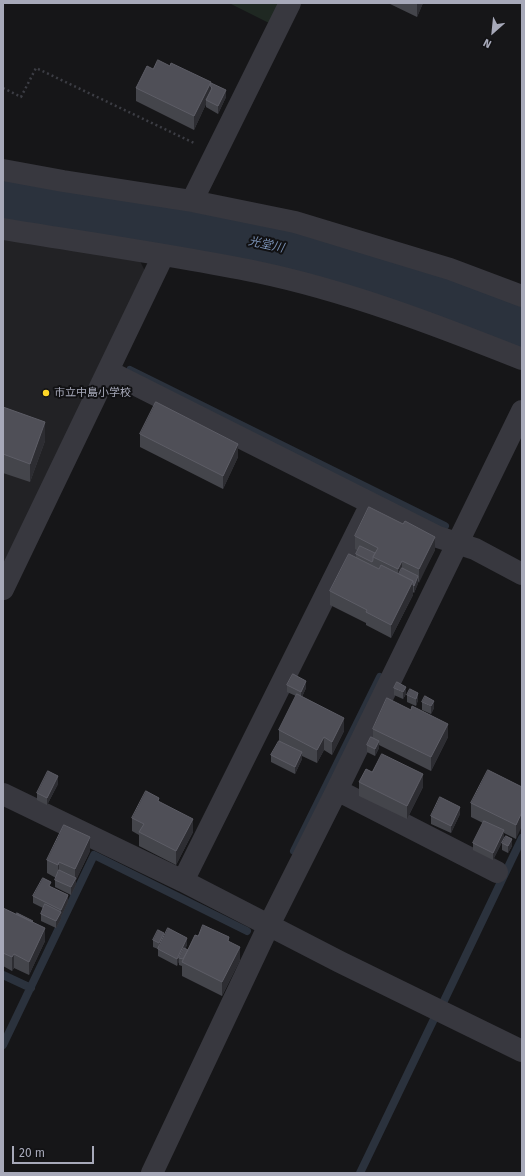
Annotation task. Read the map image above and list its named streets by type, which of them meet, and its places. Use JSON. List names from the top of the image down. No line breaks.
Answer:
{"water":["光堂川"],"places":["市立中島小学校"],"scale_bar":"20 m","north":"bottom left"}
